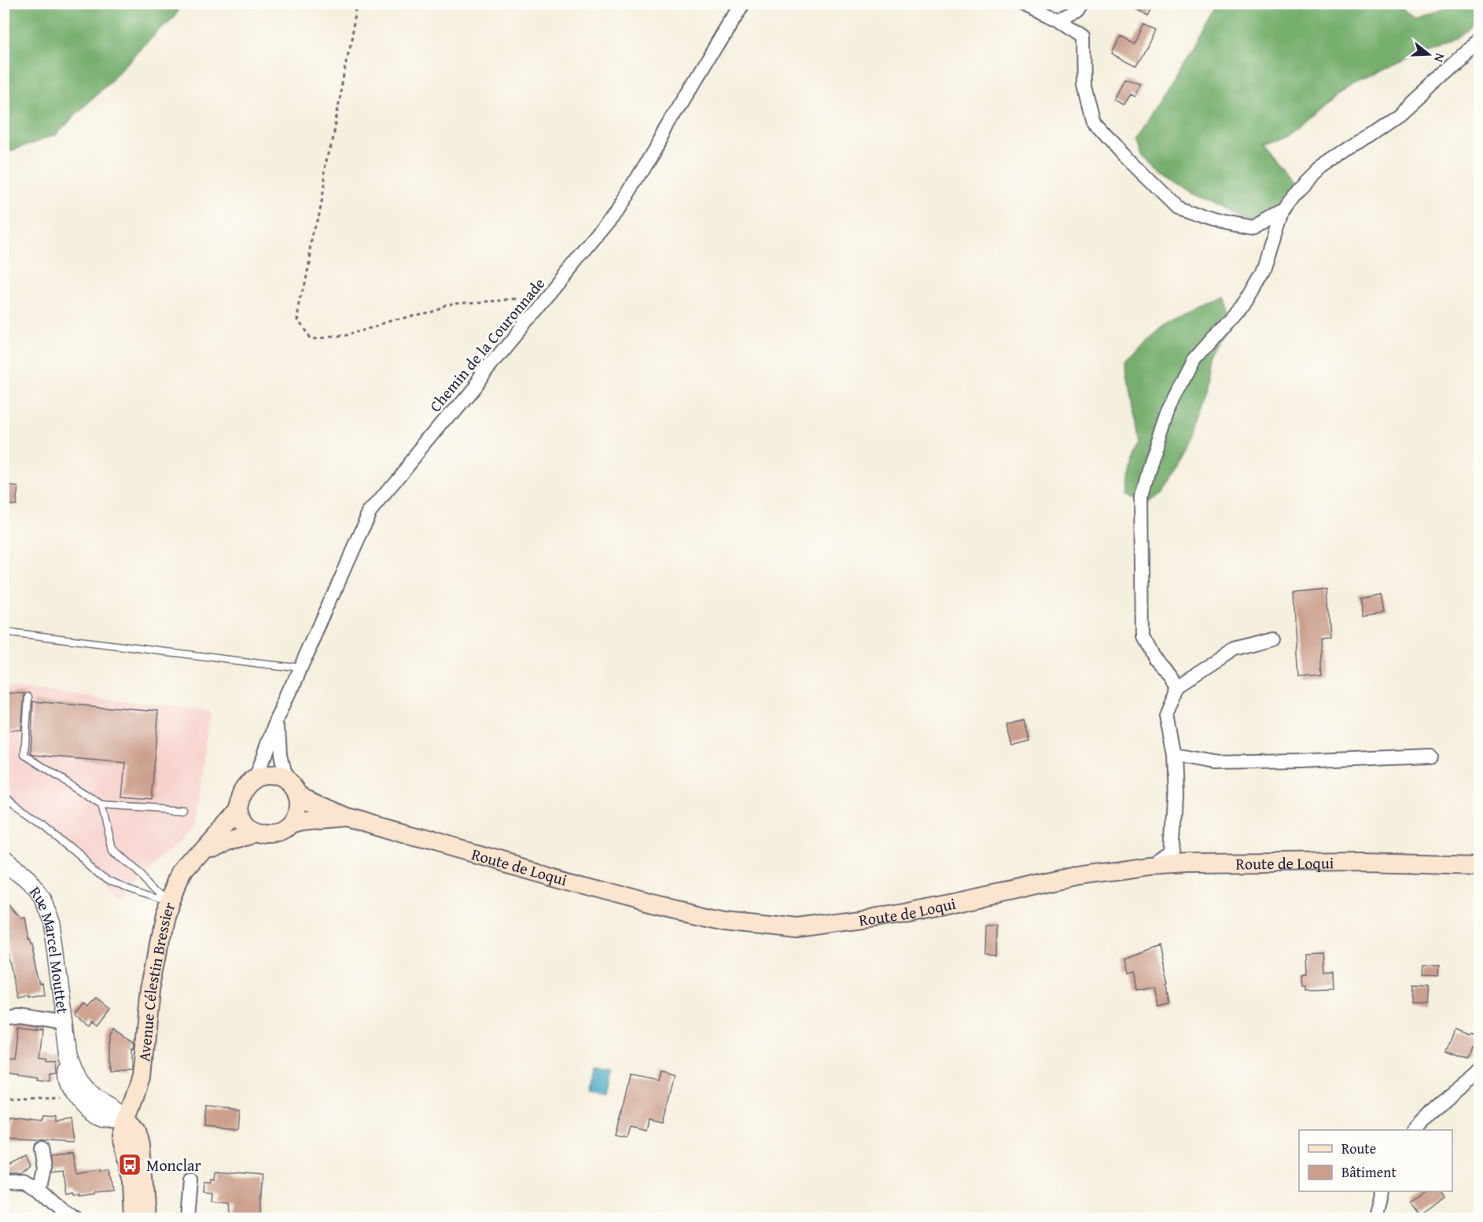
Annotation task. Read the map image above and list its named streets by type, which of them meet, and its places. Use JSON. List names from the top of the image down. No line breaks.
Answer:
{"streets":{"main road":["Route de Loqui","Avenue Célestin Bressier"],"street":["Chemin de la Couronnade","Rue Marcel Mouttet"]},"crossings":[["Chemin de la Couronnade","Route de Loqui"],["Chemin de la Couronnade","Avenue Célestin Bressier"],["Route de Loqui","Avenue Célestin Bressier"],["Rue Marcel Mouttet","Avenue Célestin Bressier"]],"places":{"bus stop":["Monclar"]},"legend":["Route","Bâtiment"],"north":"right"}
